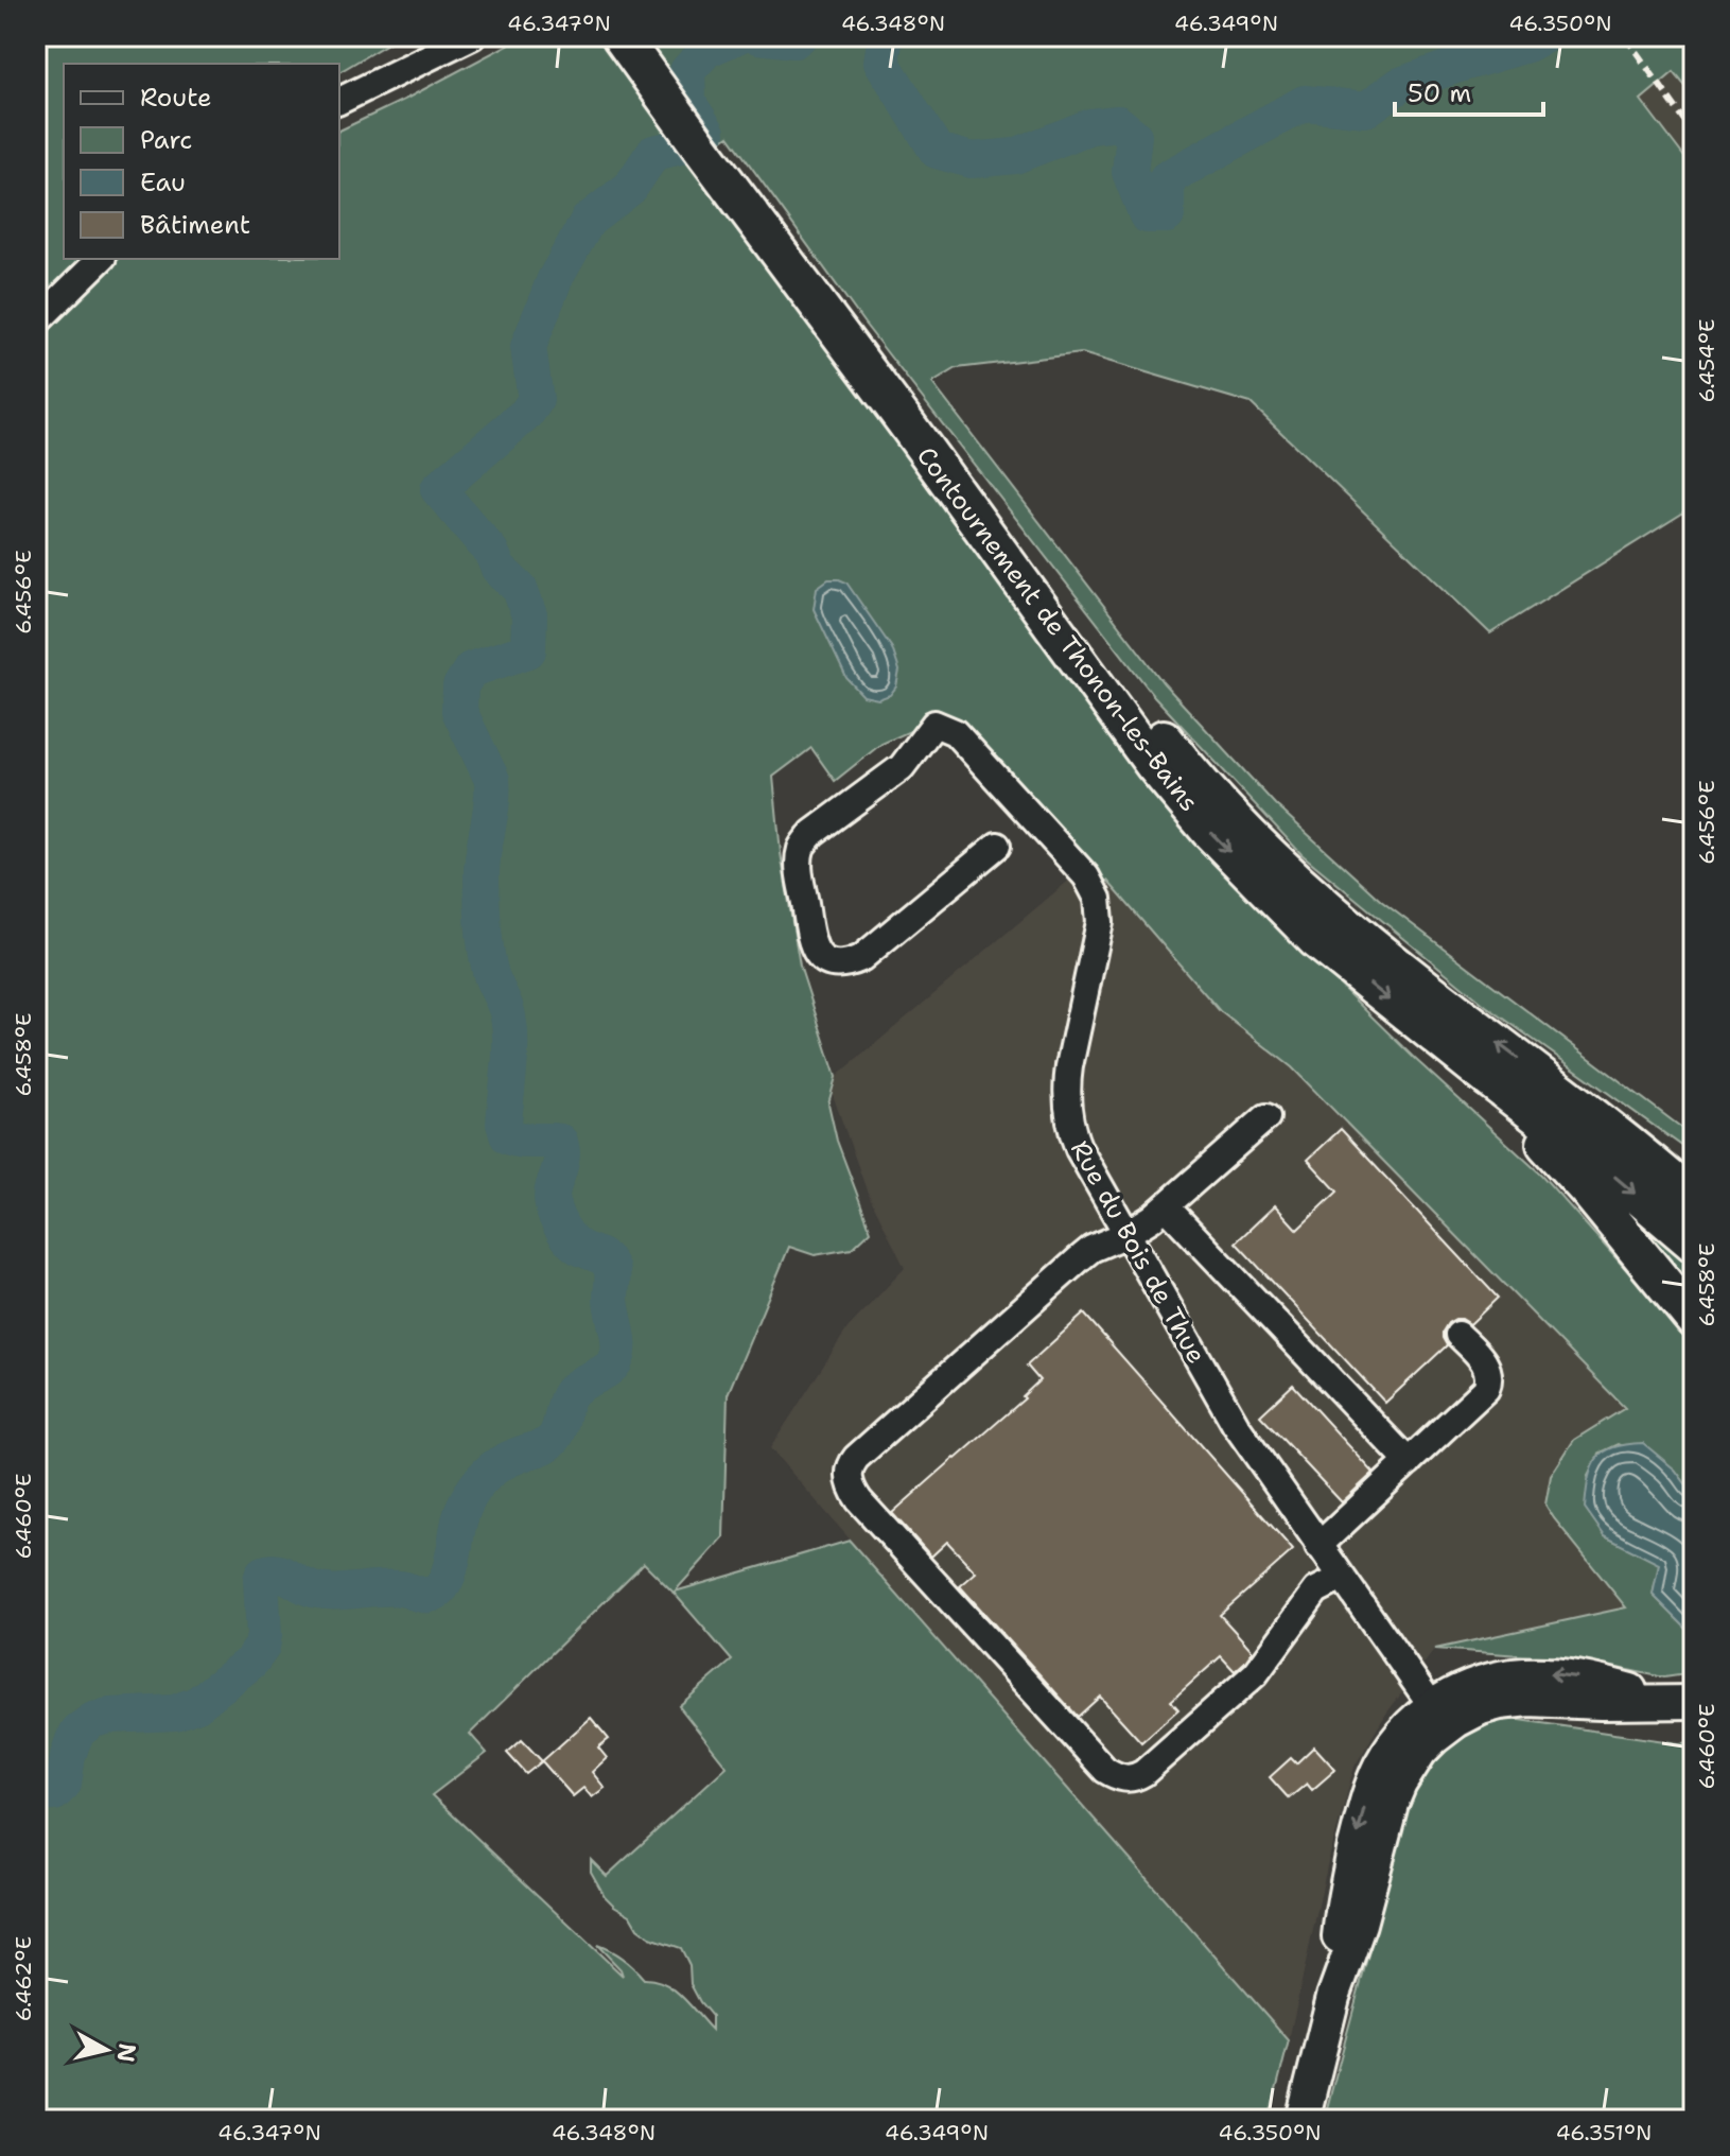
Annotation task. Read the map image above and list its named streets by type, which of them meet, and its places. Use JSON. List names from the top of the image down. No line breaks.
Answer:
{"streets":{"highway":["Contournement de Thonon-les-Bains"],"street":["Rue du Bois de Thue"]},"legend":["Route","Parc","Eau","Bâtiment"],"scale_bar":"50 m","north":"right","coordinates":["46.347°N","46.348°N","46.349°N","46.350°N","6.454°E","6.456°E","6.458°E","6.460°E","6.462°E","46.351°N"]}
